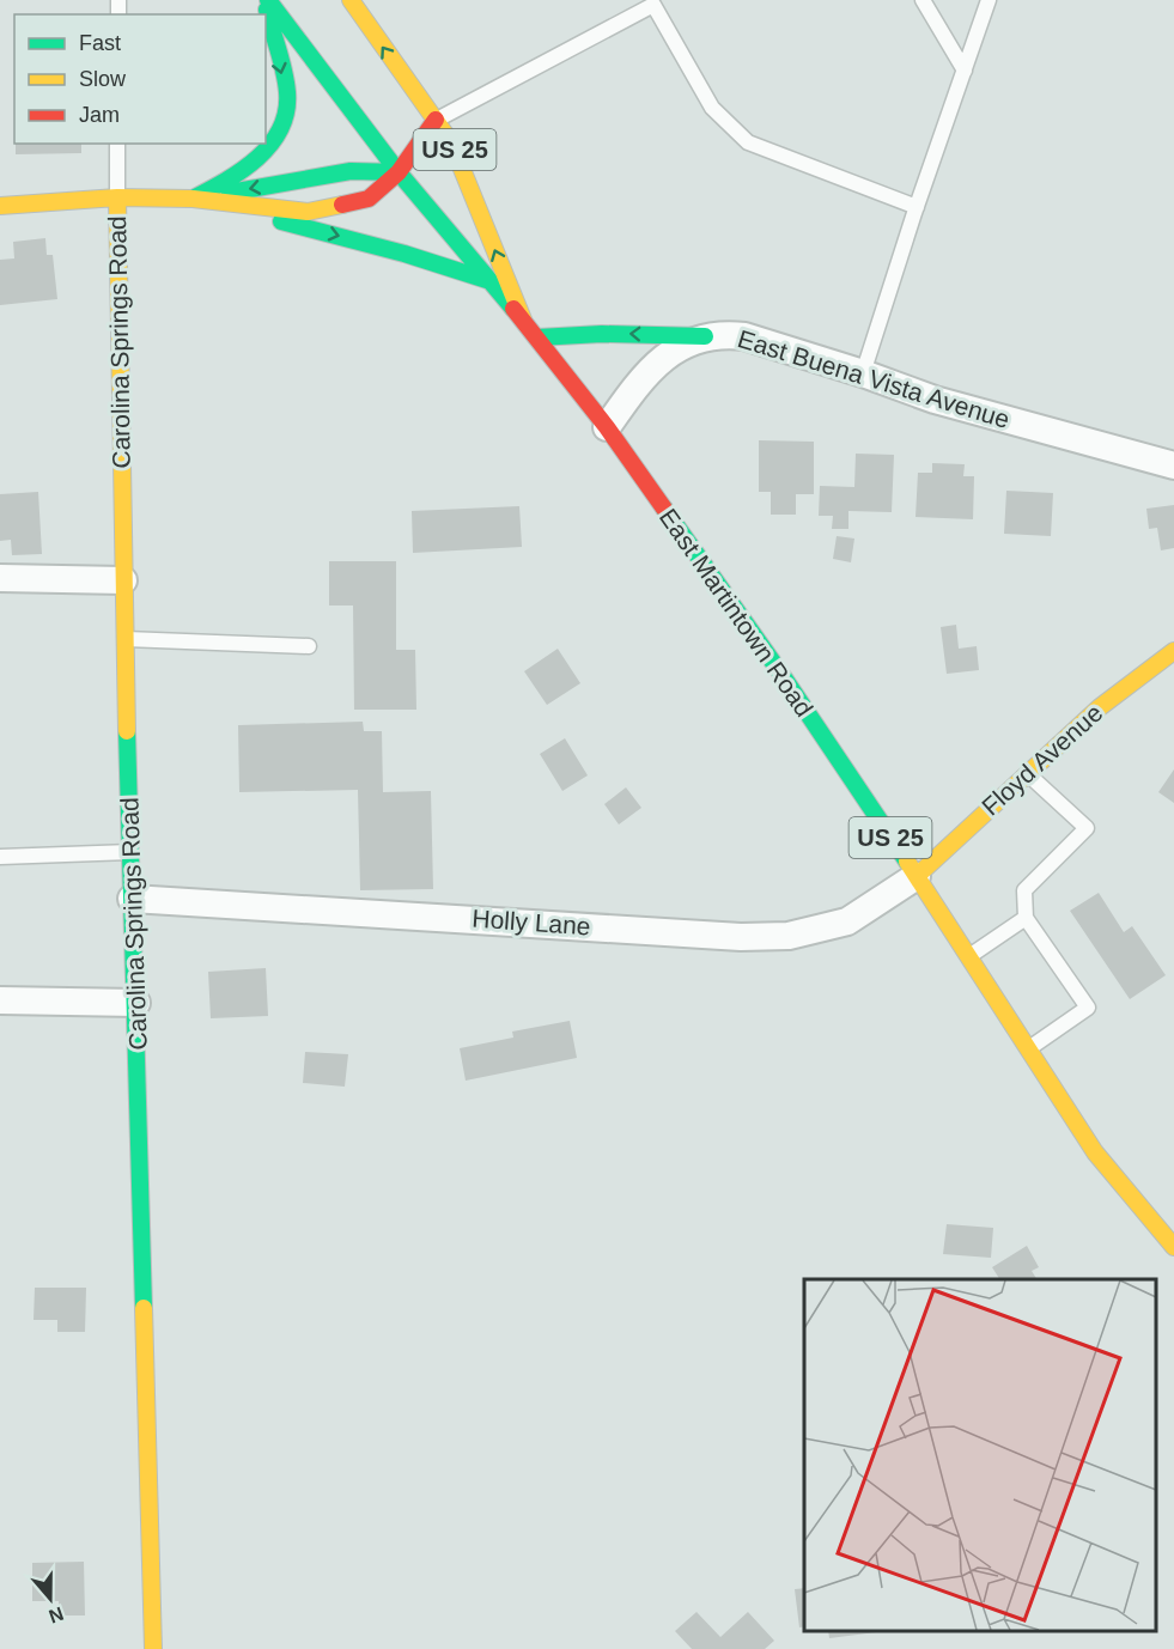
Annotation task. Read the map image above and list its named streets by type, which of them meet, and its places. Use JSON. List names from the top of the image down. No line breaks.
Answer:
{"streets":{"main road":["US 25","Carolina Springs Road","East Martintown Road","Floyd Avenue"],"street":["East Buena Vista Avenue","Holly Lane"]},"crossings":[["US 25","East Martintown Road"],["Carolina Springs Road","Holly Lane"],["East Buena Vista Avenue","East Martintown Road"],["East Martintown Road","Floyd Avenue"],["East Martintown Road","Holly Lane"],["Floyd Avenue","Holly Lane"]],"legend":["Fast","Slow","Jam"],"north":"bottom"}
